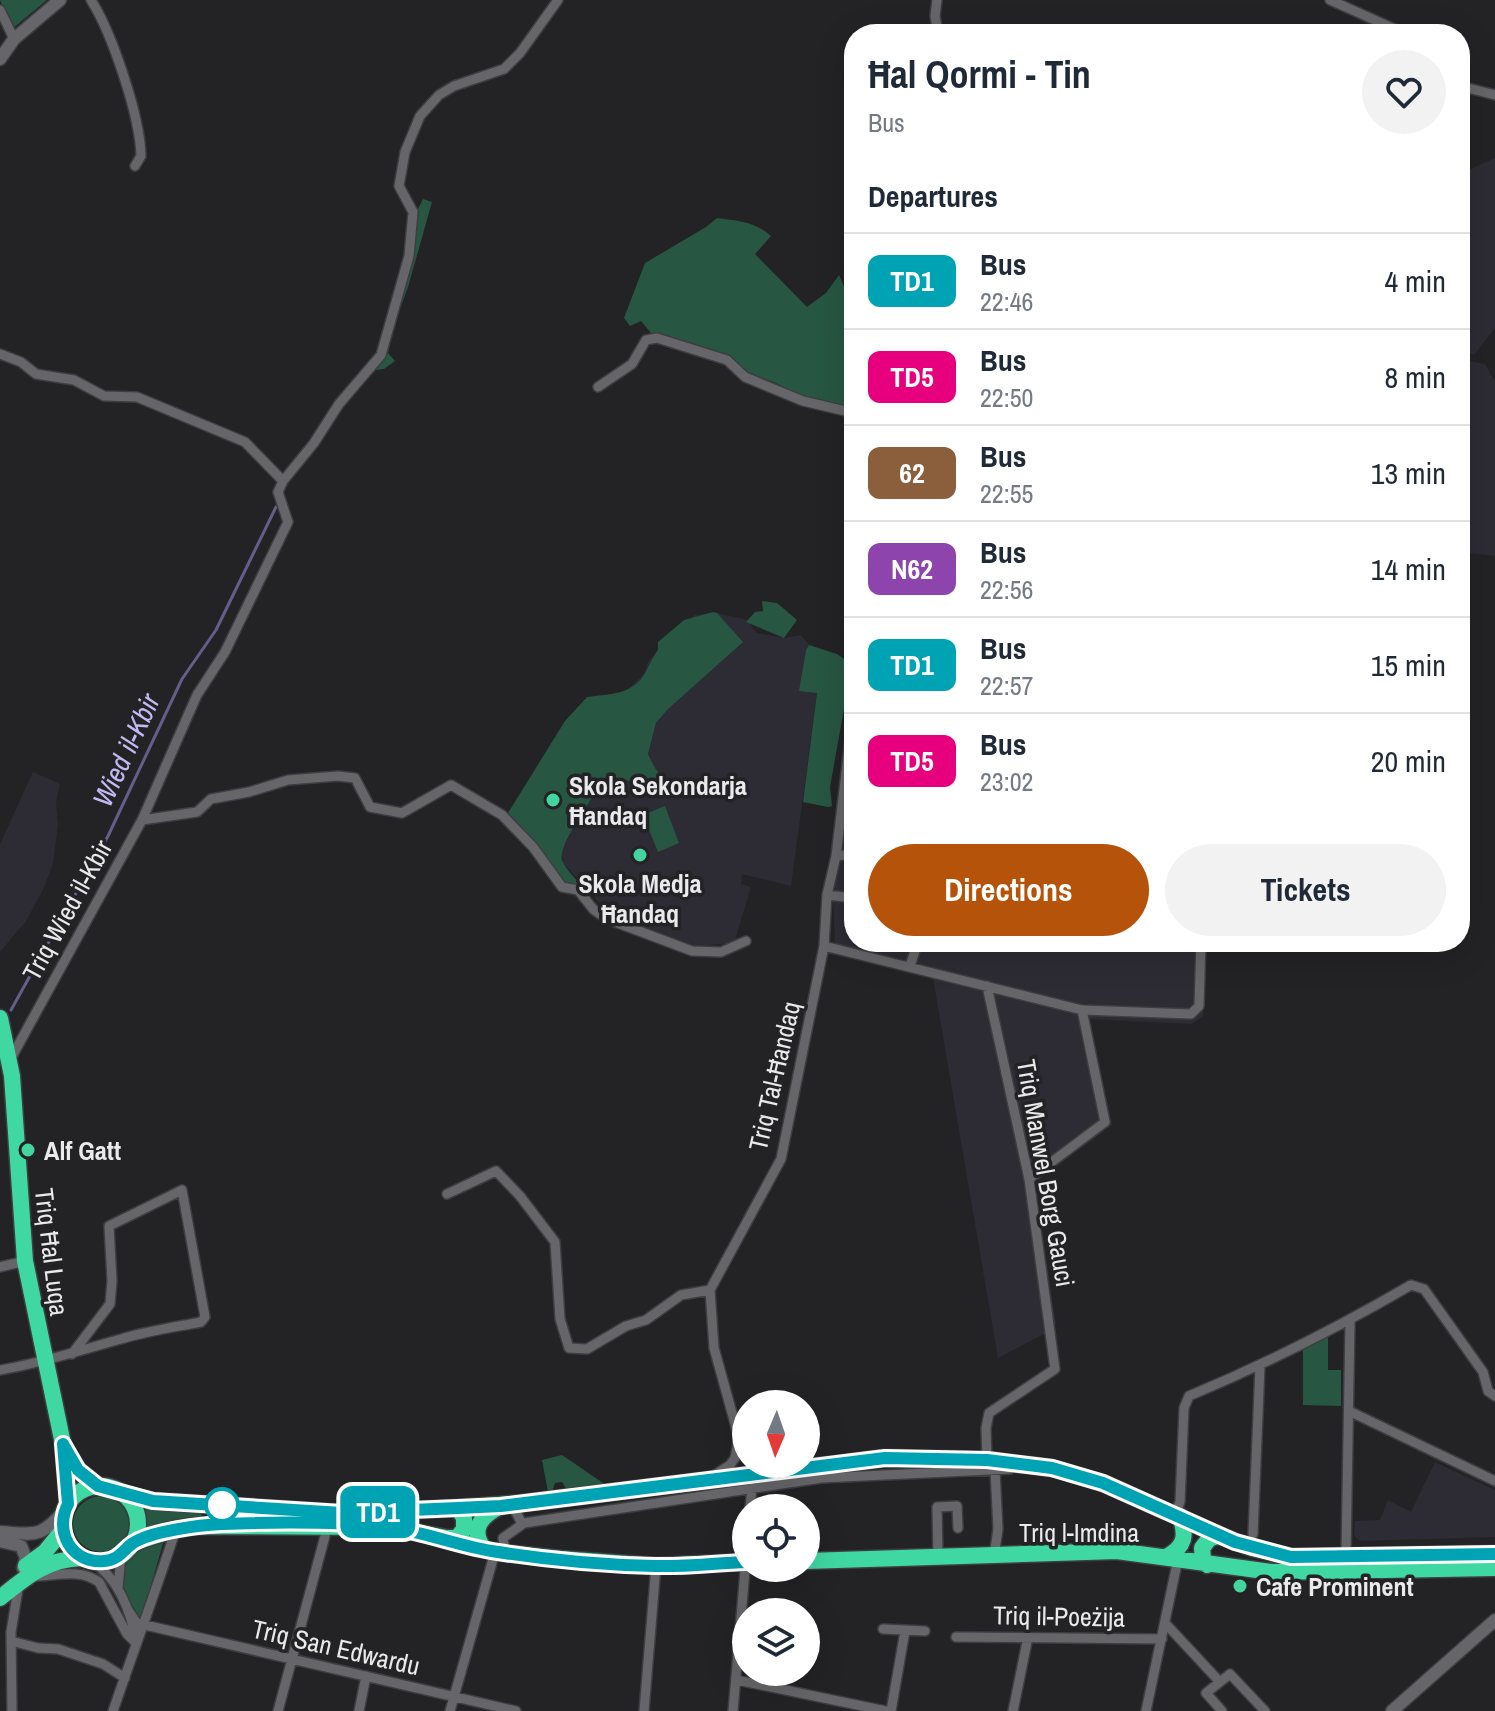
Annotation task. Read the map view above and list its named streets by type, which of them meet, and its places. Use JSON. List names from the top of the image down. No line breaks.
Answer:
{"streets":{"highway":["Triq Ħal Luqa","Triq l-Imdina"],"street":["Triq Wied il-Kbir","Triq Tal-Ħandaq","Triq Manwel Borg Gauci","Triq il-Poeżija","Triq San Edwardu"]},"crossings":[["Triq Wied il-Kbir","Triq Ħal Luqa"]],"water":["Wied il-Kbir"],"places":["Skola Sekondarja Ħandaq","Skola Medja Ħandaq","Alf Gatt","Cafe Prominent"],"lines":["bus line TD1"],"north":"bottom","page":{"on_map":"TD1","heading":[["Ħal Qormi - Tin","Bus"],"Departures"],"list":[{"mark":"TD1","name":"Bus","note":"22:46","value":"4 min"},{"mark":"TD5","name":"Bus","note":"22:50","value":"8 min"},{"mark":"62","name":"Bus","note":"22:55","value":"13 min"},{"mark":"N62","name":"Bus","note":"22:56","value":"14 min"},{"mark":"TD1","name":"Bus","note":"22:57","value":"15 min"},{"mark":"TD5","name":"Bus","note":"23:02","value":"20 min"}],"buttons":["Directions","Tickets"]}}
